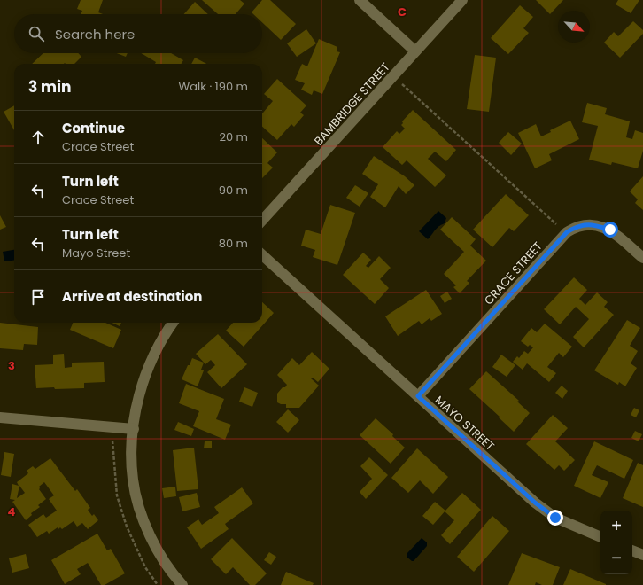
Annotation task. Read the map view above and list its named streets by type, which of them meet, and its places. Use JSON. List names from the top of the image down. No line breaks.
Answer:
{"streets":{"street":["BAMBRIDGE STREET","CRACE STREET","MAYO STREET"]},"crossings":[["CRACE STREET","MAYO STREET"]],"north":"bottom right","page":{"search":"Search here","heading":["3 min","Walk · 190 m"],"list":[["Continue","Crace Street","20 m"],["Turn left","Crace Street","90 m"],["Turn left","Mayo Street","80 m"],"Arrive at destination"],"map_buttons":["+","−"]},"grid":{"columns":["C"],"rows":["3","4"]}}
